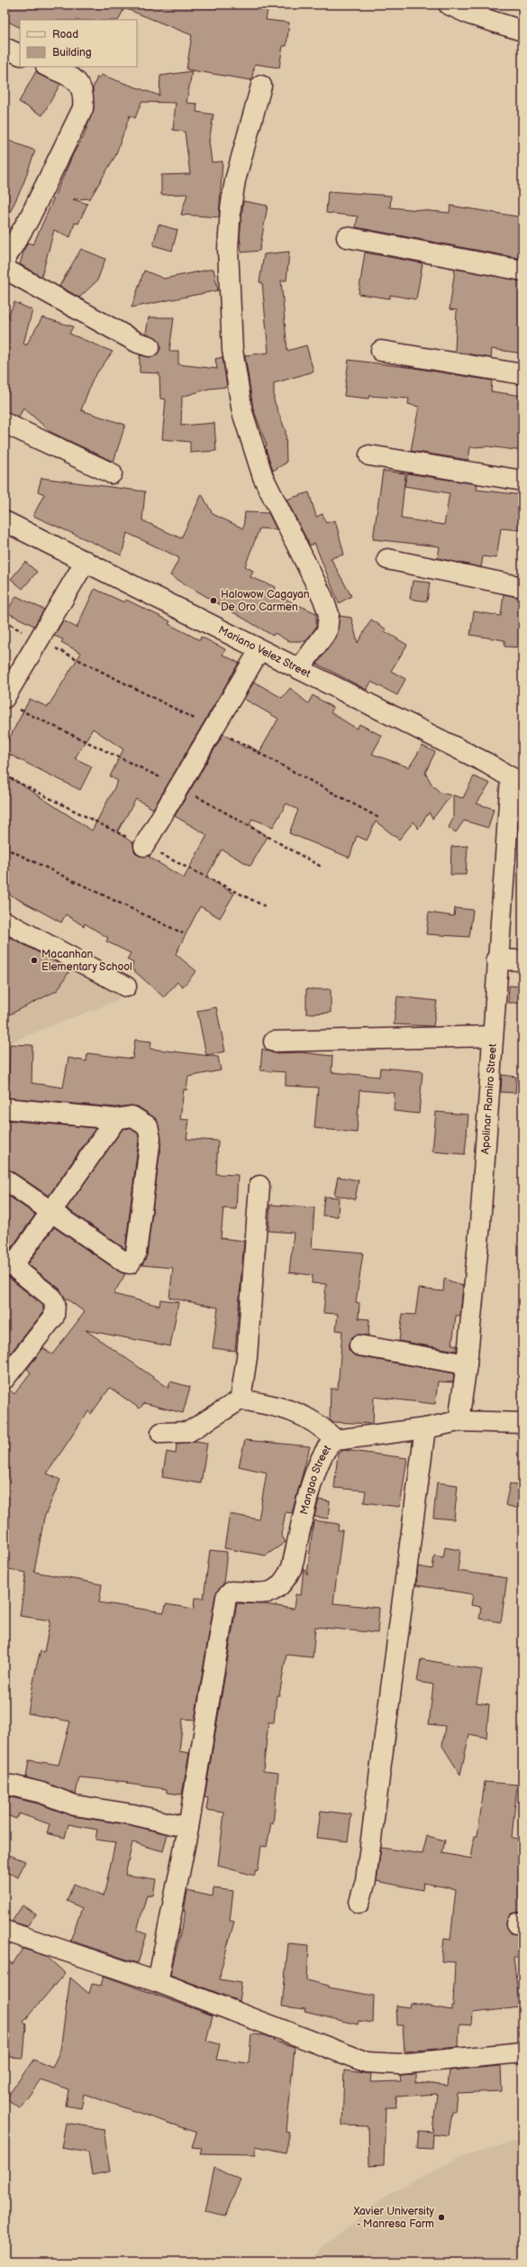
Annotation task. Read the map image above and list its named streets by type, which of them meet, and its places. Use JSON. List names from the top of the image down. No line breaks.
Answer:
{"streets":{"street":["Mariano Velez Street","Apolinar Ramiro Street","Mangao Street"]},"crossings":[["Mariano Velez Street","Apolinar Ramiro Street"],["Apolinar Ramiro Street","Mangao Street"]],"places":["Halowow Cagayan De Oro Carmen","Macanhan Elementary School","Xavier University - Manresa Farm"],"legend":["Road","Building"]}
